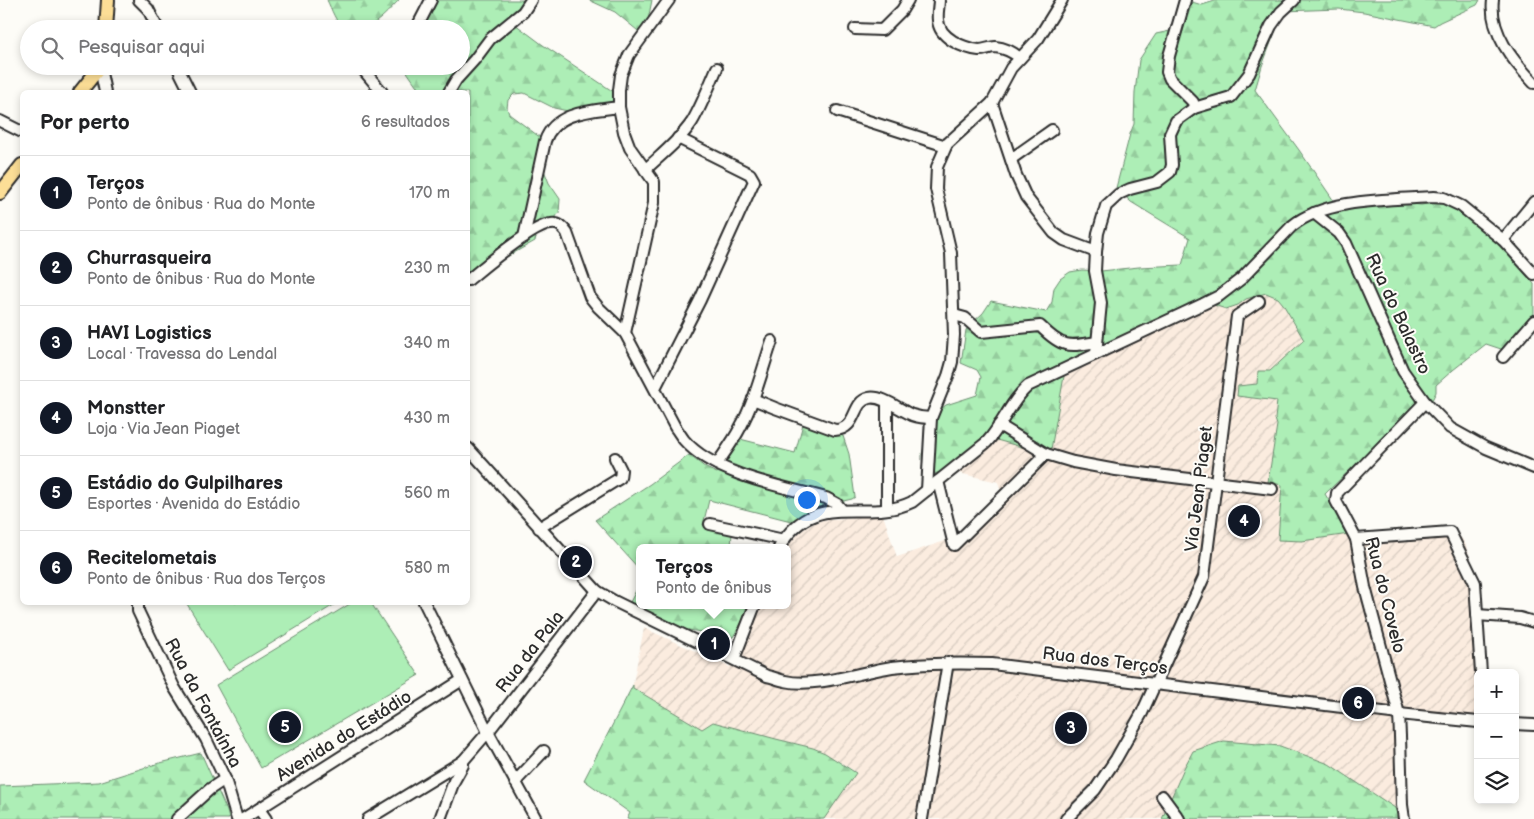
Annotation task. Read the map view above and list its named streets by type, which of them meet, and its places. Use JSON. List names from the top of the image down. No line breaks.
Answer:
{"streets":{"street":["Rua do Balastro","Via Jean Piaget","Rua do Covelo","Rua da Pala","Rua dos Terços","Rua da Fontaínha","Avenida do Estádio"]},"crossings":[["Rua do Balastro","Rua do Covelo"],["Via Jean Piaget","Rua dos Terços"],["Rua do Covelo","Rua dos Terços"],["Rua da Pala","Rua dos Terços"]],"page":{"search":"Pesquisar aqui","heading":["Por perto","6 resultados"],"list":[{"mark":"1","name":"Terços","note":"Ponto de ônibus · Rua do Monte","value":"170 m"},{"mark":"2","name":"Churrasqueira","note":"Ponto de ônibus · Rua do Monte","value":"230 m"},{"mark":"3","name":"HAVI Logistics","note":"Local · Travessa do Lendal","value":"340 m"},{"mark":"4","name":"Monstter","note":"Loja · Via Jean Piaget","value":"430 m"},{"mark":"5","name":"Estádio do Gulpilhares","note":"Esportes · Avenida do Estádio","value":"560 m"},{"mark":"6","name":"Recitelometais","note":"Ponto de ônibus · Rua dos Terços","value":"580 m"}],"pins":["4","2","1","6","5","3"],"popup":["Terços","Ponto de ônibus"],"map_buttons":["+","−"]}}
